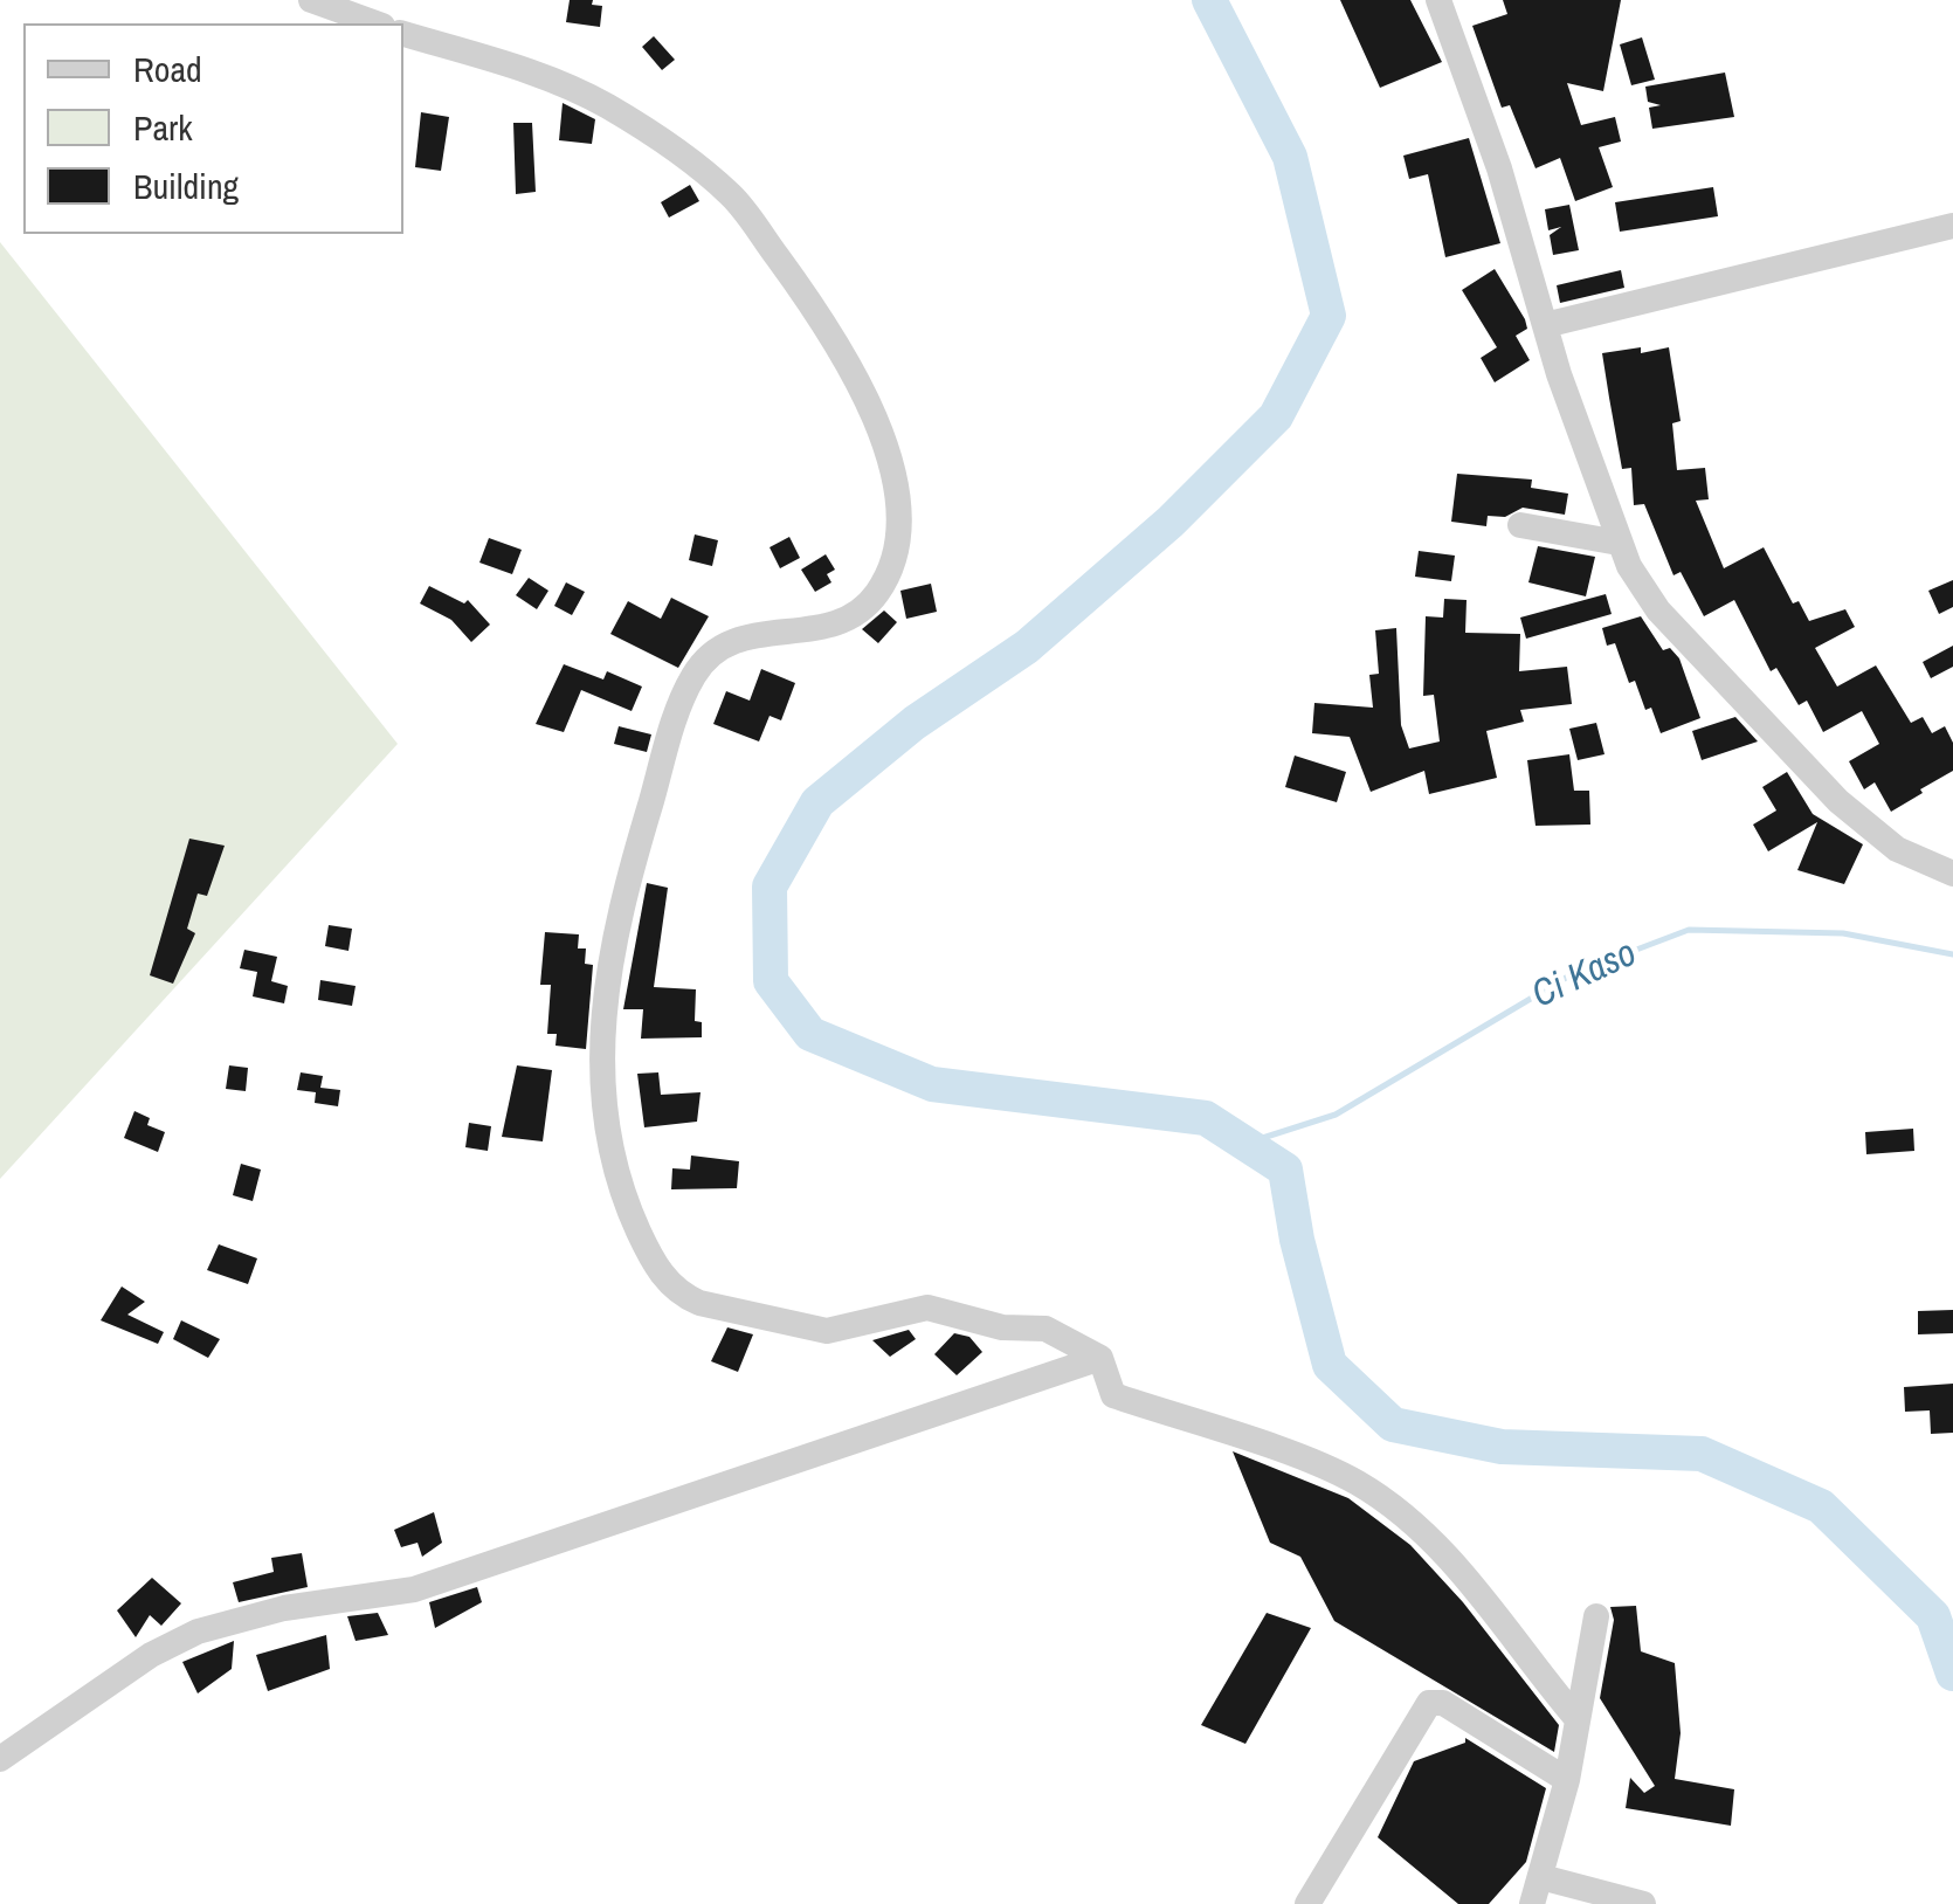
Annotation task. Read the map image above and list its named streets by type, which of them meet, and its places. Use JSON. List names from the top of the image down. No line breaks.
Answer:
{"water":["Ci Kaso"],"legend":["Road","Park","Building"]}
